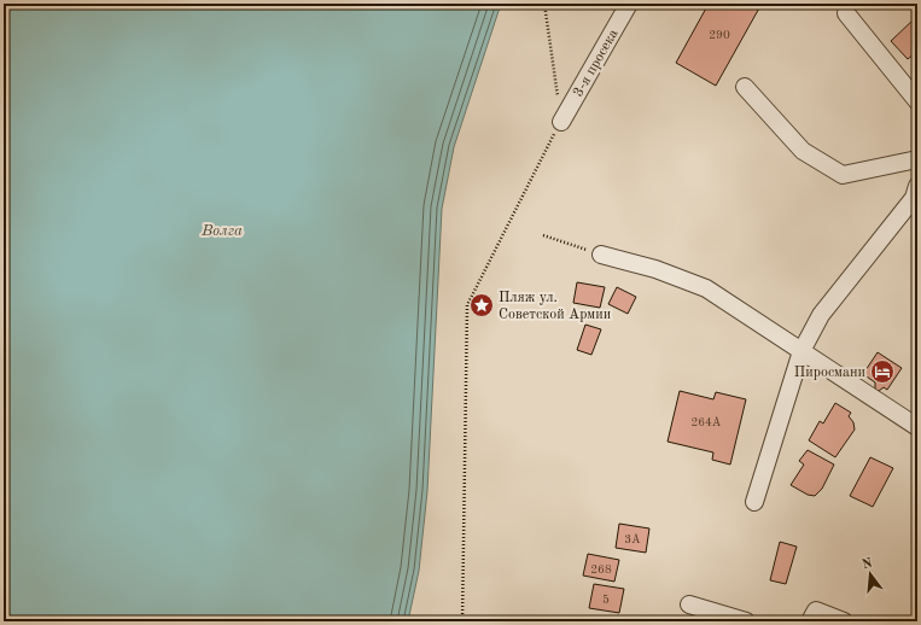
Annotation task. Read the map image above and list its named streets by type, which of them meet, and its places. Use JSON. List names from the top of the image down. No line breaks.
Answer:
{"streets":{"street":["3-я просека"]},"water":["Волга"],"places":{"place":["Пляж ул. Советской Армии"],"hotel":["Пиросмани"]},"house_numbers":["290","264А","3А","268","5"],"north":"top"}
